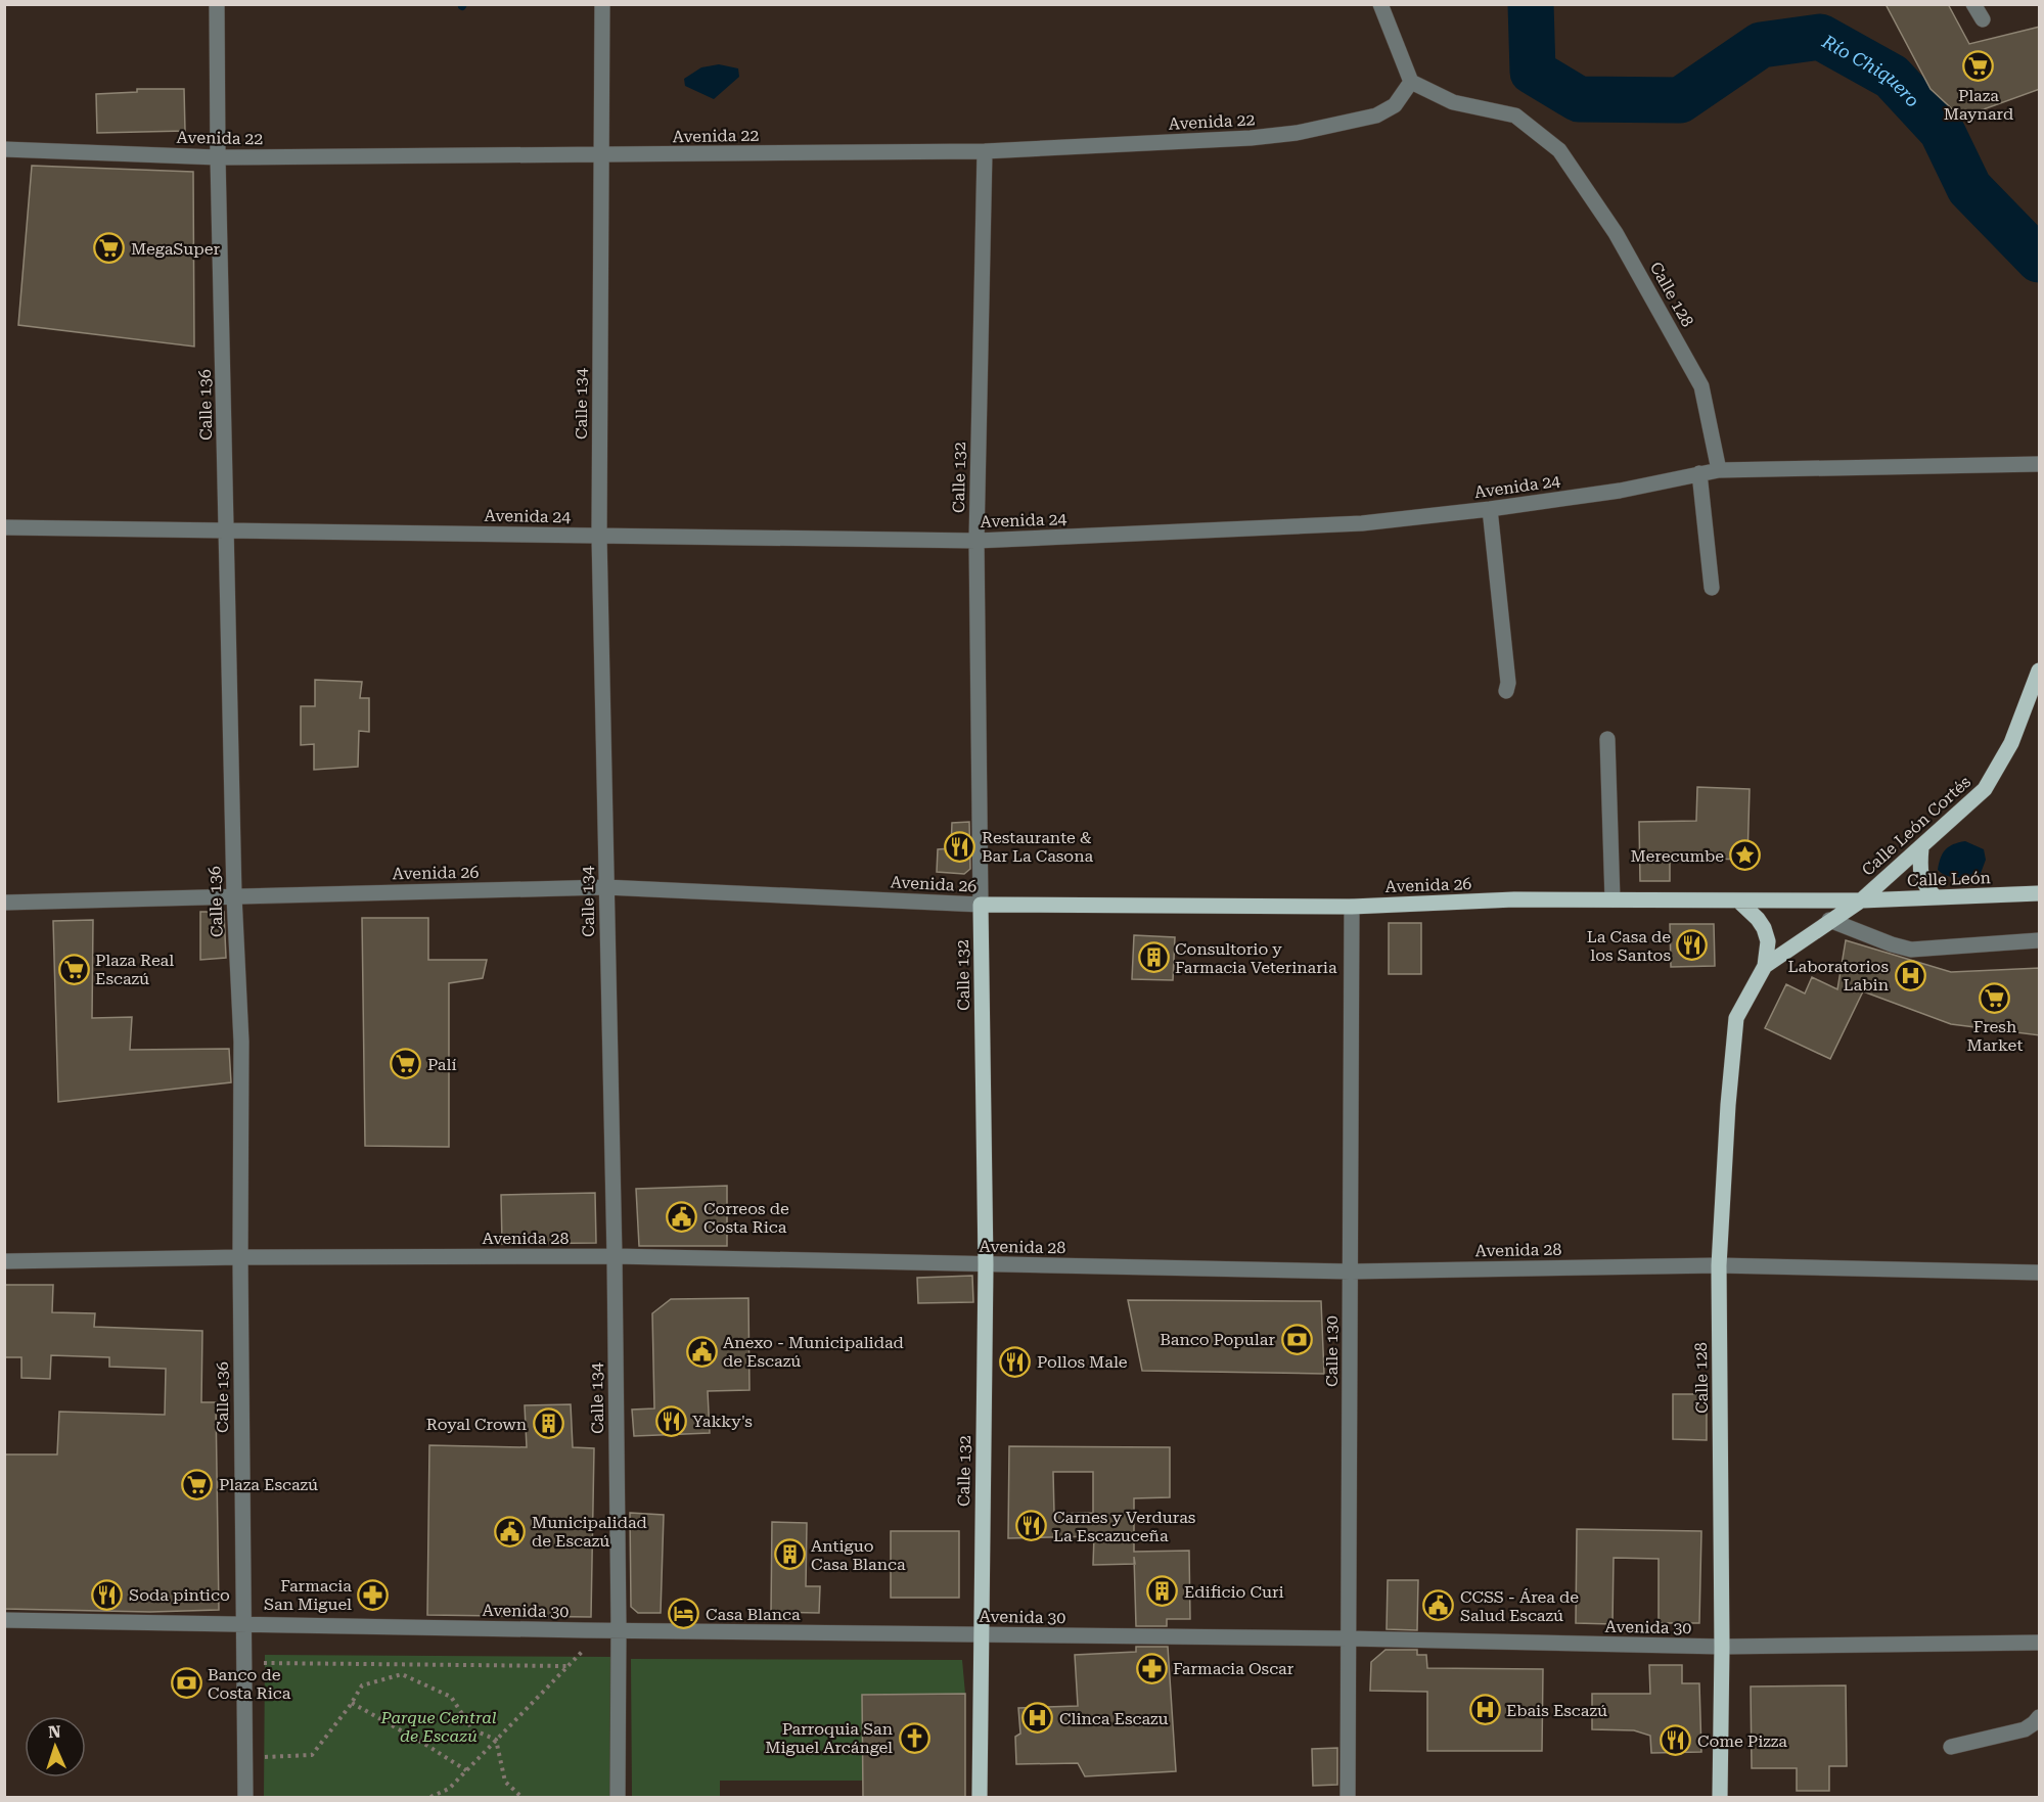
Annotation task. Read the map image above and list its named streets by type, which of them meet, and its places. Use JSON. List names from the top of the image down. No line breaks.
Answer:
{"streets":{"main road":["Calle 128","Calle 132","Calle León Cortés","Avenida 26","Calle León"],"street":["Avenida 22","Calle 134","Calle 136","Avenida 24","Avenida 28","Calle 130","Avenida 30"]},"crossings":[["Avenida 22","Calle 128"],["Avenida 22","Calle 134"],["Avenida 22","Calle 136"],["Avenida 22","Calle 132"],["Calle 128","Avenida 24"],["Calle 128","Calle León Cortés"],["Calle 128","Avenida 28"],["Calle 128","Avenida 30"],["Calle 134","Avenida 24"],["Calle 134","Avenida 26"],["Calle 134","Avenida 28"],["Calle 134","Avenida 30"],["Calle 136","Avenida 24"],["Calle 136","Avenida 26"],["Calle 136","Avenida 28"],["Calle 136","Avenida 30"],["Calle 132","Avenida 24"],["Calle 132","Avenida 26"],["Calle 132","Avenida 28"],["Calle 132","Avenida 30"],["Calle León Cortés","Avenida 26"],["Calle León Cortés","Calle León"],["Avenida 26","Calle León"],["Avenida 26","Calle 130"],["Avenida 28","Calle 130"],["Calle 130","Avenida 30"]],"water":["Río Chiquero"],"parks":["Parque Central de Escazú"],"places":{"supermarket":["Plaza Maynard","MegaSuper","Plaza Real Escazú","Fresh Market","Palí","Plaza Escazú"],"restaurant":["Restaurante & Bar La Casona","La Casa de los Santos","Pollos Male","Yakky's","Carnes y Verduras La Escazuceña","Soda pintico","Come Pizza"],"place":["Merecumbe"],"building":["Consultorio y Farmacia Veterinaria","Royal Crown","Antiguo Casa Blanca","Edificio Curi"],"hospital":["Laboratorios Labin","Ebais Escazú","Clinca Escazu"],"public building":["Correos de Costa Rica","Anexo - Municipalidad de Escazú","Municipalidad de Escazú","CCSS - Área de Salud Escazú"],"bank":["Banco Popular","Banco de Costa Rica"],"pharmacy":["Farmacia San Miguel","Farmacia Oscar"],"hotel":["Casa Blanca"],"church":["Parroquia San Miguel Arcángel"]},"north":"top"}
